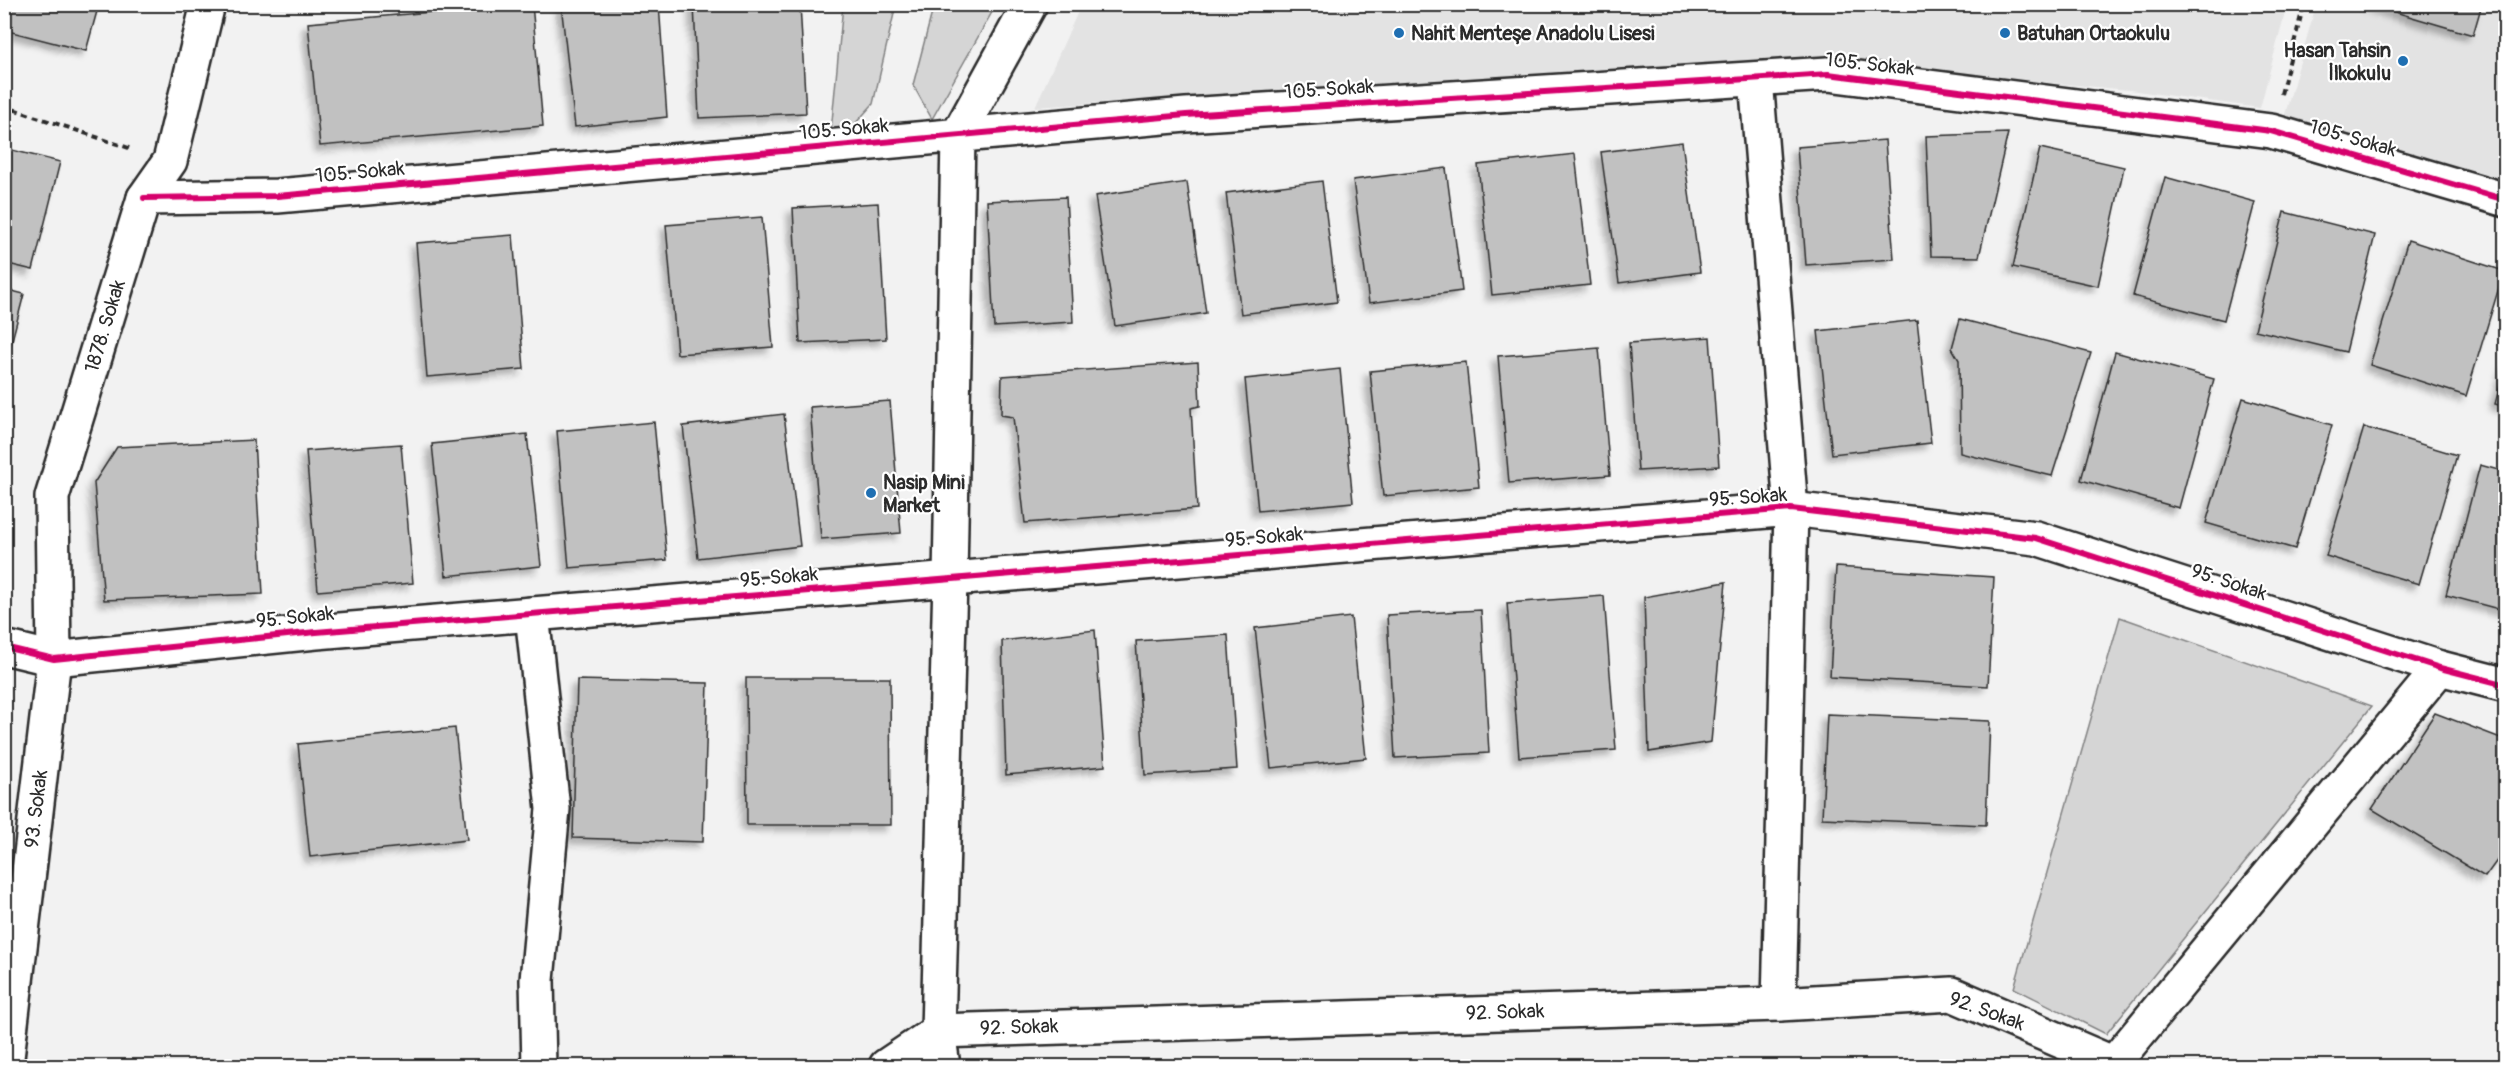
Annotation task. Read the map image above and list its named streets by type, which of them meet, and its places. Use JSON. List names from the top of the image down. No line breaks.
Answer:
{"streets":{"street":["105. Sokak","1878. Sokak","95. Sokak","93. Sokak","92. Sokak"]},"crossings":[["105. Sokak","1878. Sokak"],["1878. Sokak","95. Sokak"],["1878. Sokak","93. Sokak"],["95. Sokak","93. Sokak"]],"places":["Nahit Menteşe Anadolu Lisesi","Batuhan Ortaokulu","Hasan Tahsin İlkokulu","Nasip Mini Market"]}
